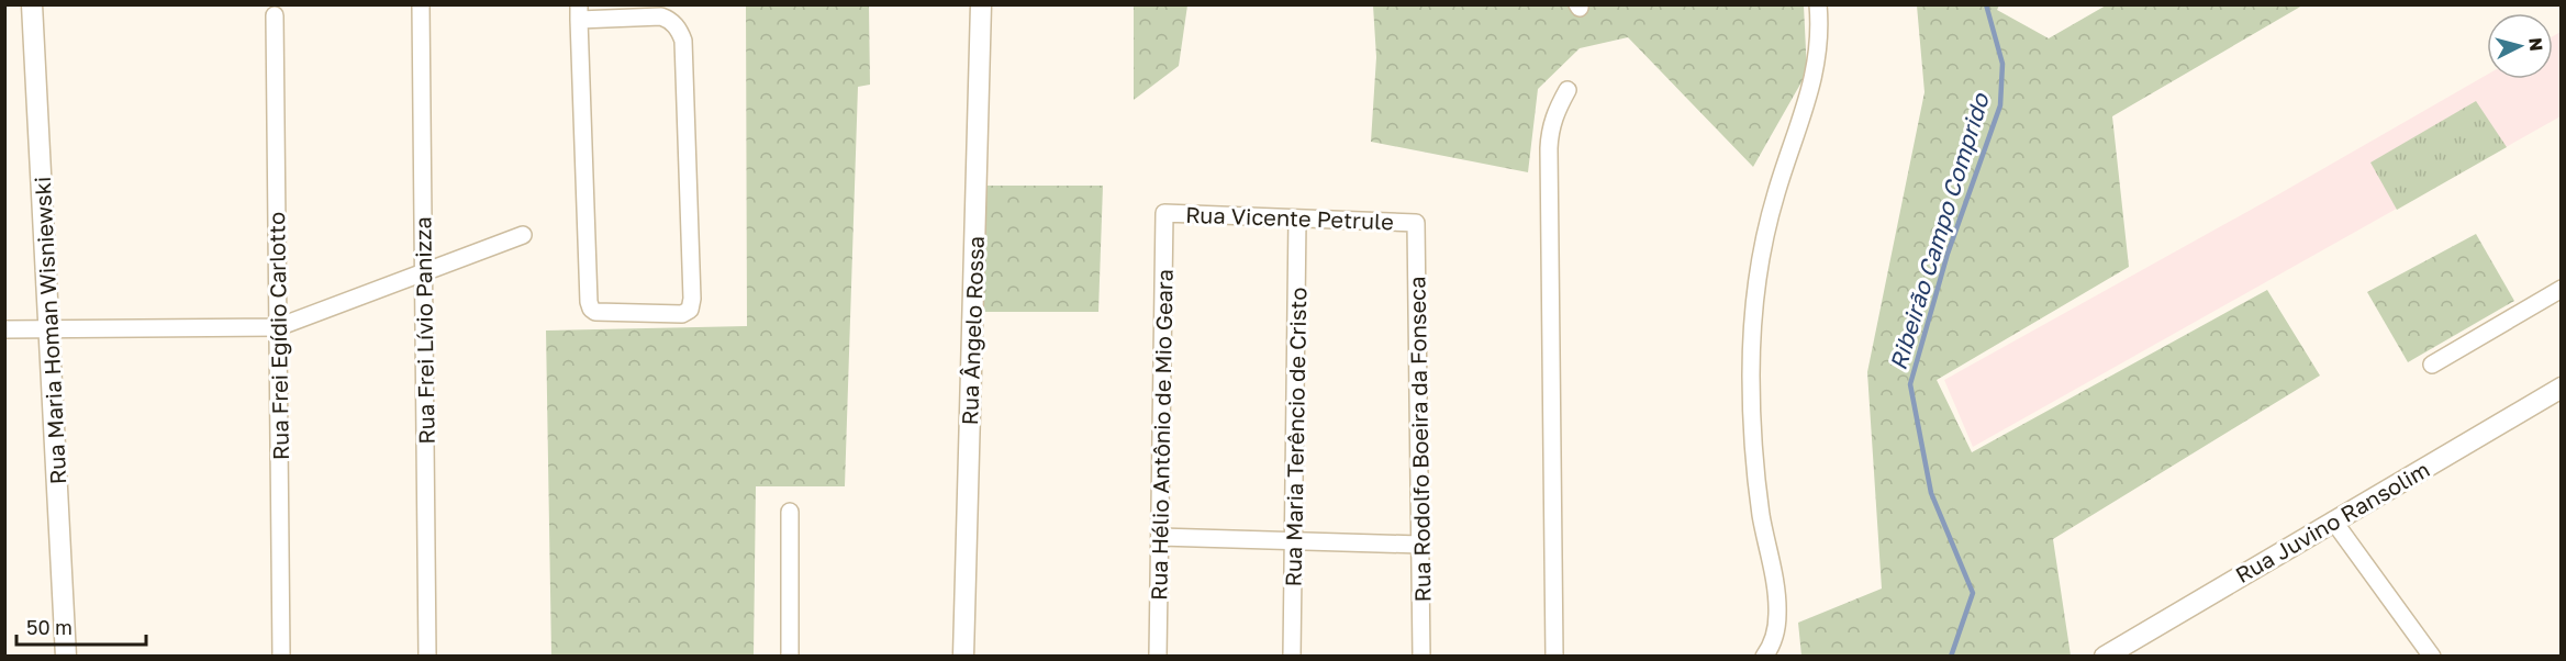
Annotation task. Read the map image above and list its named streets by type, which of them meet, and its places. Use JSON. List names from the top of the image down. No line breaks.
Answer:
{"streets":{"street":["Rua Vicente Petrule","Rua Maria Homan Wisniewski","Rua Frei Lívio Panizza","Rua Ângelo Rossa","Rua Frei Egídio Carlotto","Rua Hélio Antônio de Mio Geara","Rua Maria Terêncio de Cristo","Rua Rodolfo Boeira da Fonseca","Rua Juvino Ransolim"]},"crossings":[["Rua Vicente Petrule","Rua Hélio Antônio de Mio Geara"],["Rua Vicente Petrule","Rua Maria Terêncio de Cristo"],["Rua Vicente Petrule","Rua Rodolfo Boeira da Fonseca"]],"water":["Ribeirão Campo Comprido"],"scale_bar":"50 m","north":"right"}
